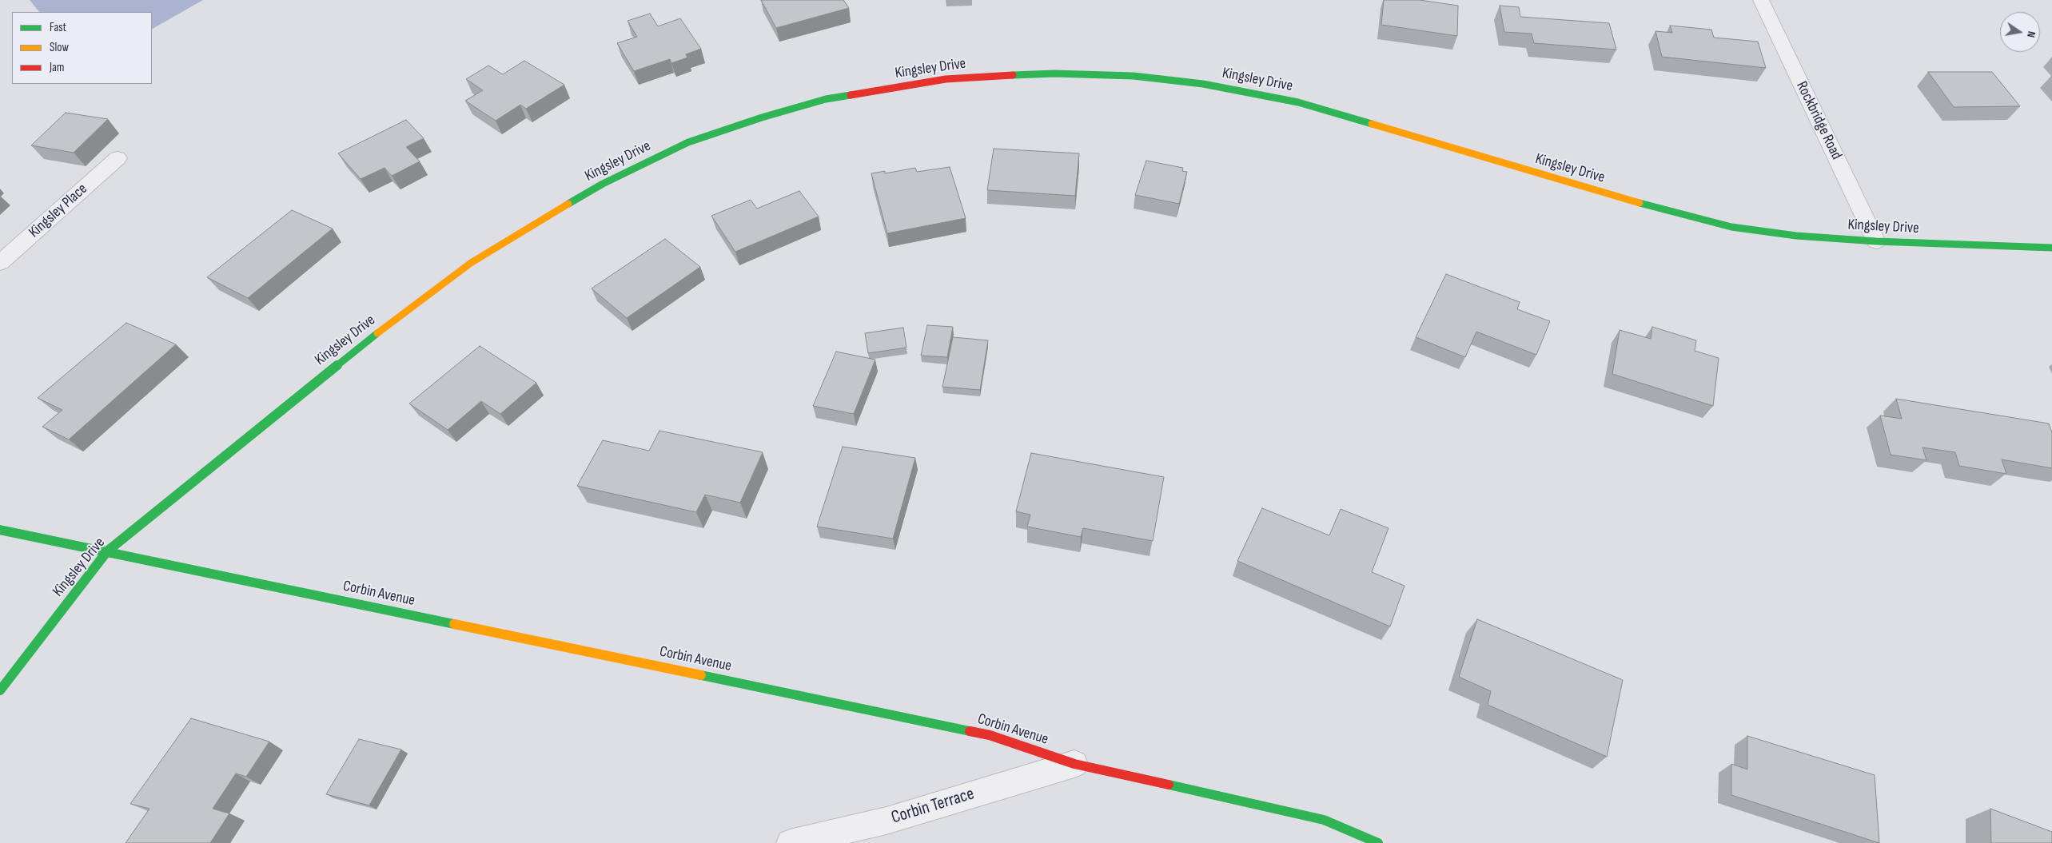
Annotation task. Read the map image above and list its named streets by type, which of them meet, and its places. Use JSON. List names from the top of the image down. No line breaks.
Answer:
{"streets":{"street":["Kingsley Drive","Rockbridge Road","Kingsley Place","Corbin Avenue","Corbin Terrace"]},"crossings":[["Kingsley Drive","Rockbridge Road"],["Kingsley Drive","Corbin Avenue"],["Corbin Avenue","Corbin Terrace"]],"legend":["Fast","Slow","Jam"],"north":"right"}
